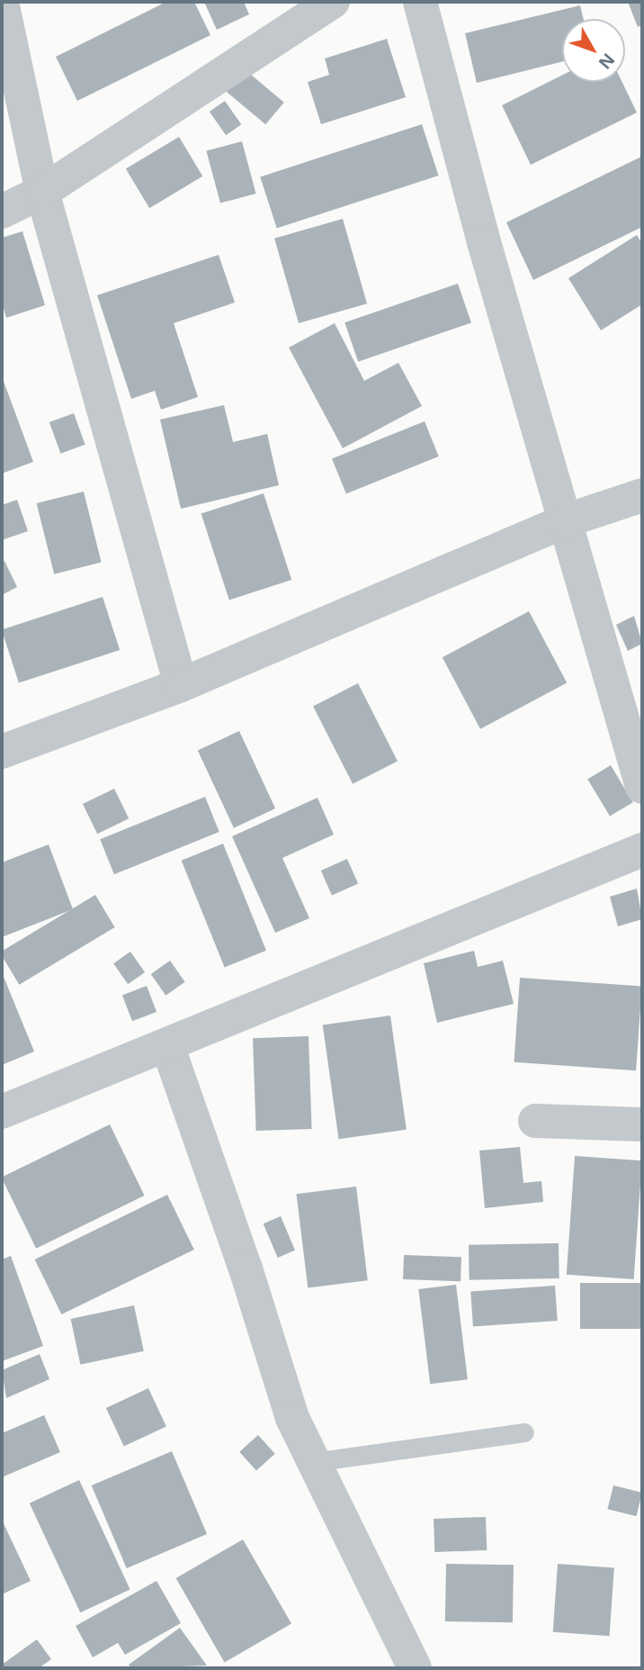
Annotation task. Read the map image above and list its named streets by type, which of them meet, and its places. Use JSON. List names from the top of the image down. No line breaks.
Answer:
{"north":"bottom right"}
